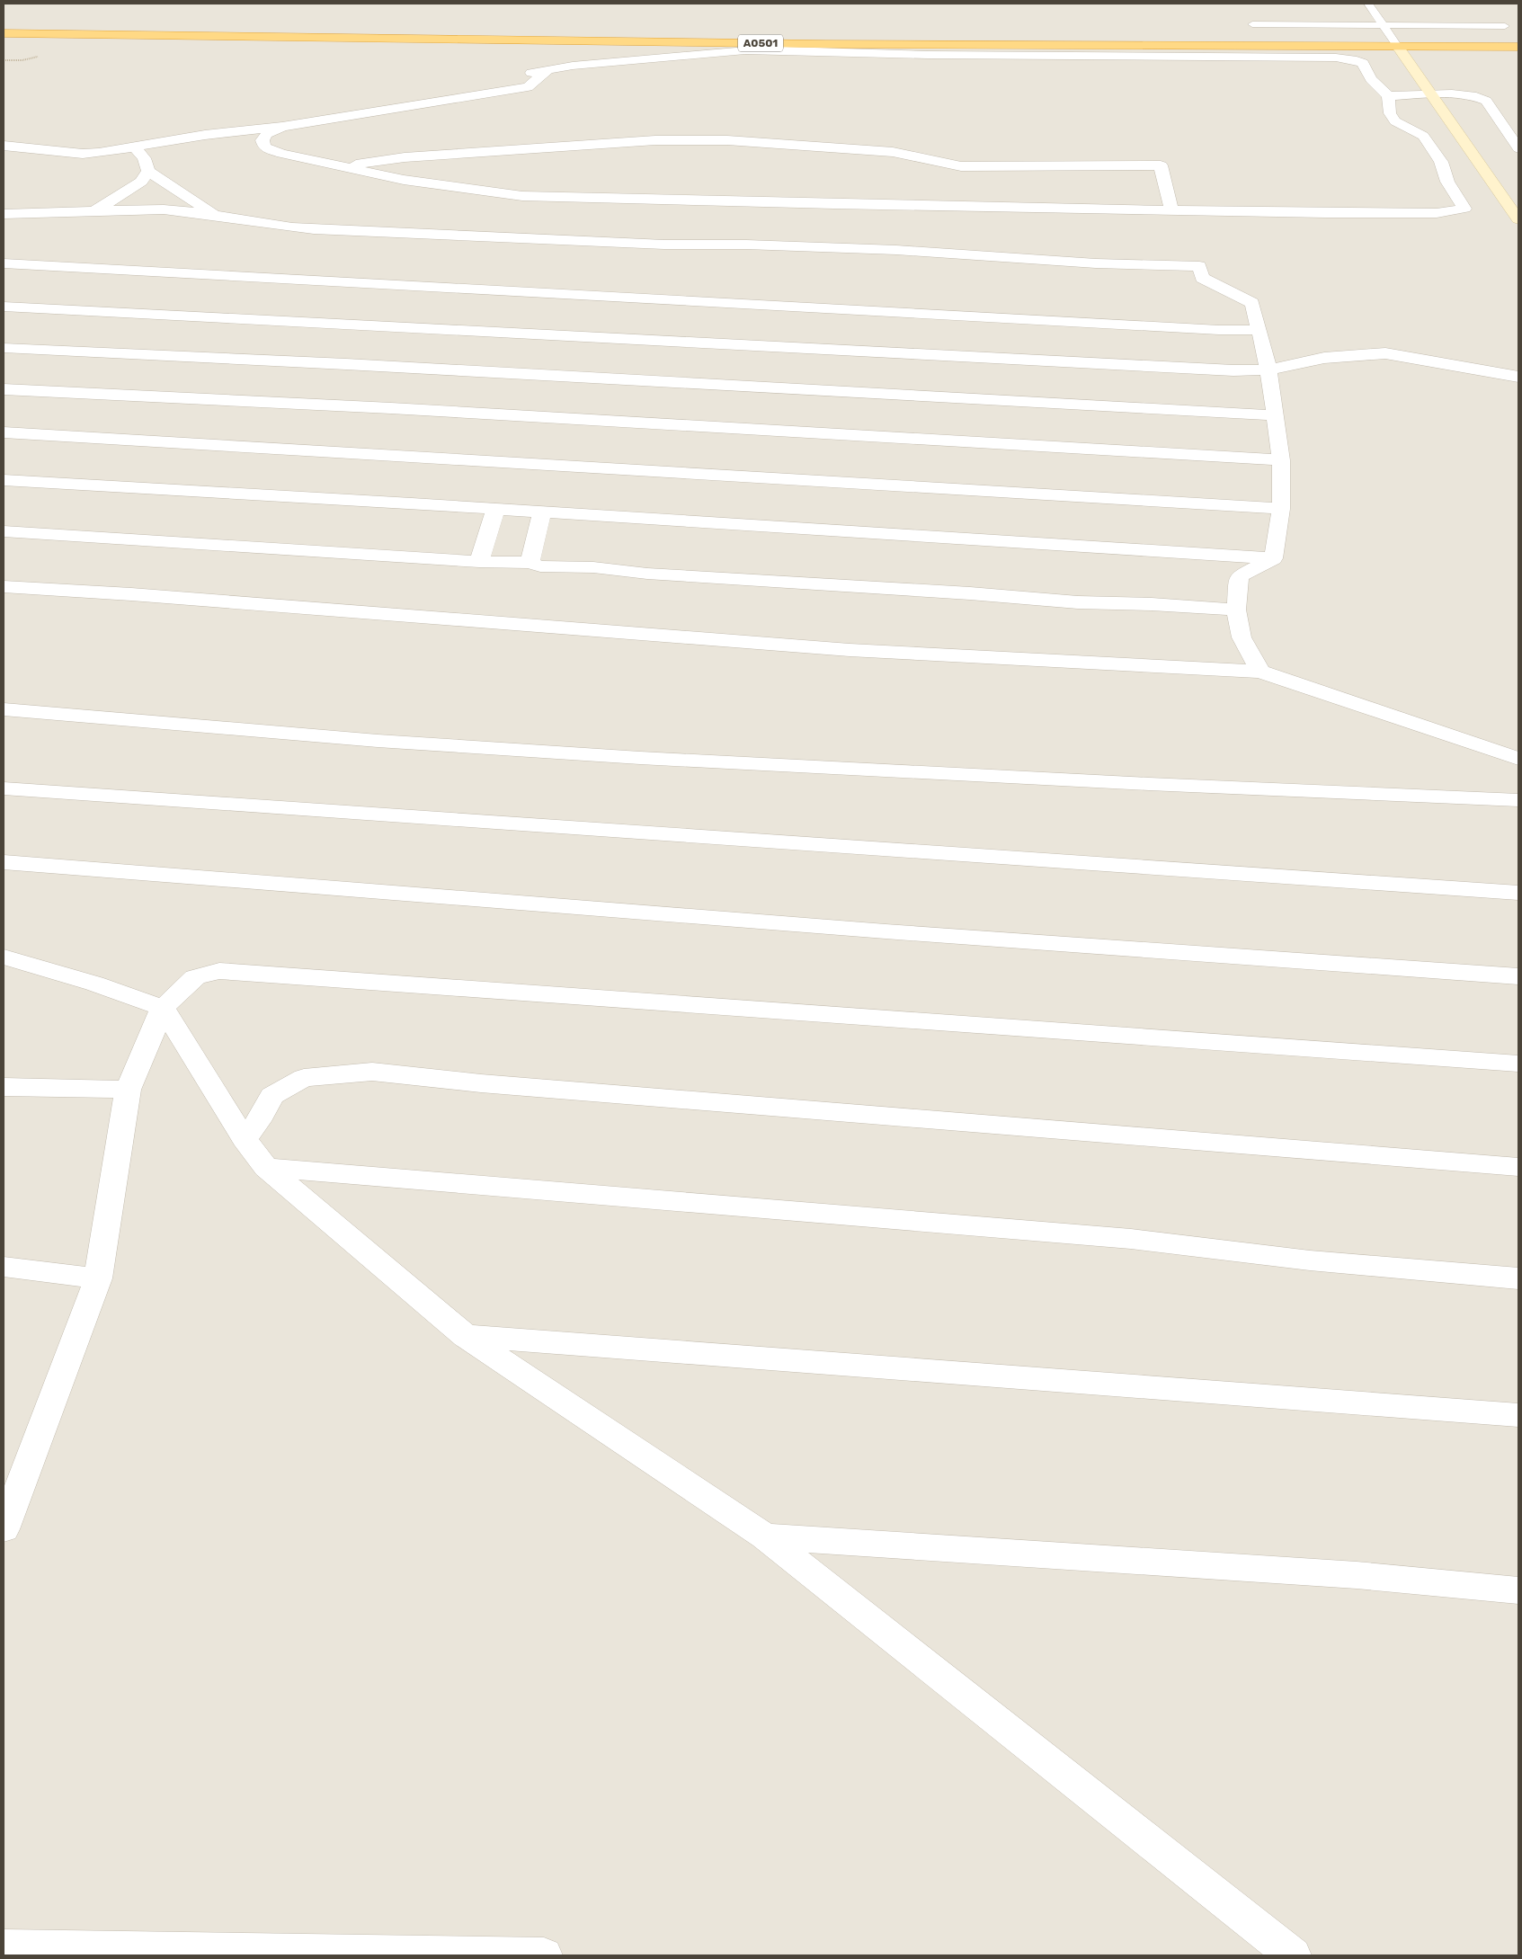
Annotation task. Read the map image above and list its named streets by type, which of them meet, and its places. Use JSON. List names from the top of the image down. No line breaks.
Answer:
{"streets":{"highway":["A0501"]}}
